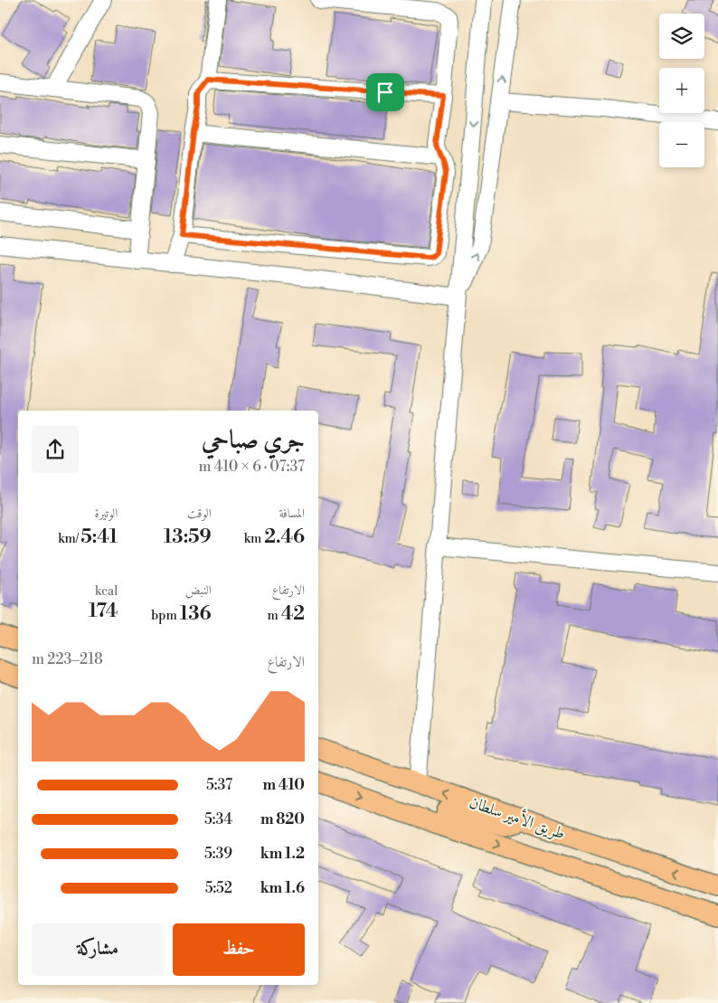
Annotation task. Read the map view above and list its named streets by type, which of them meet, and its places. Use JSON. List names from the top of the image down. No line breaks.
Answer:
{"streets":{"main road":["طريق الأمير سلطان"]},"page":{"map_buttons":["+","−"],"heading":["جري صباحي","07:37 · 6 × 410 m"],"stats":[["المسافة","2.46 km"],["الوقت","13:59"],["الوتيرة","5:41 /km"],["الارتفاع","42 m"],["النبض","136 bpm"],["kcal","174"]],"chart":["الارتفاع","218–223 m"],"list":[{"name":"410 m","note":"5:37"},{"name":"820 m","note":"5:34"},{"name":"1.2 km","note":"5:39"},{"name":"1.6 km","note":"5:52"}],"buttons":["حفظ","مشاركة"]}}
